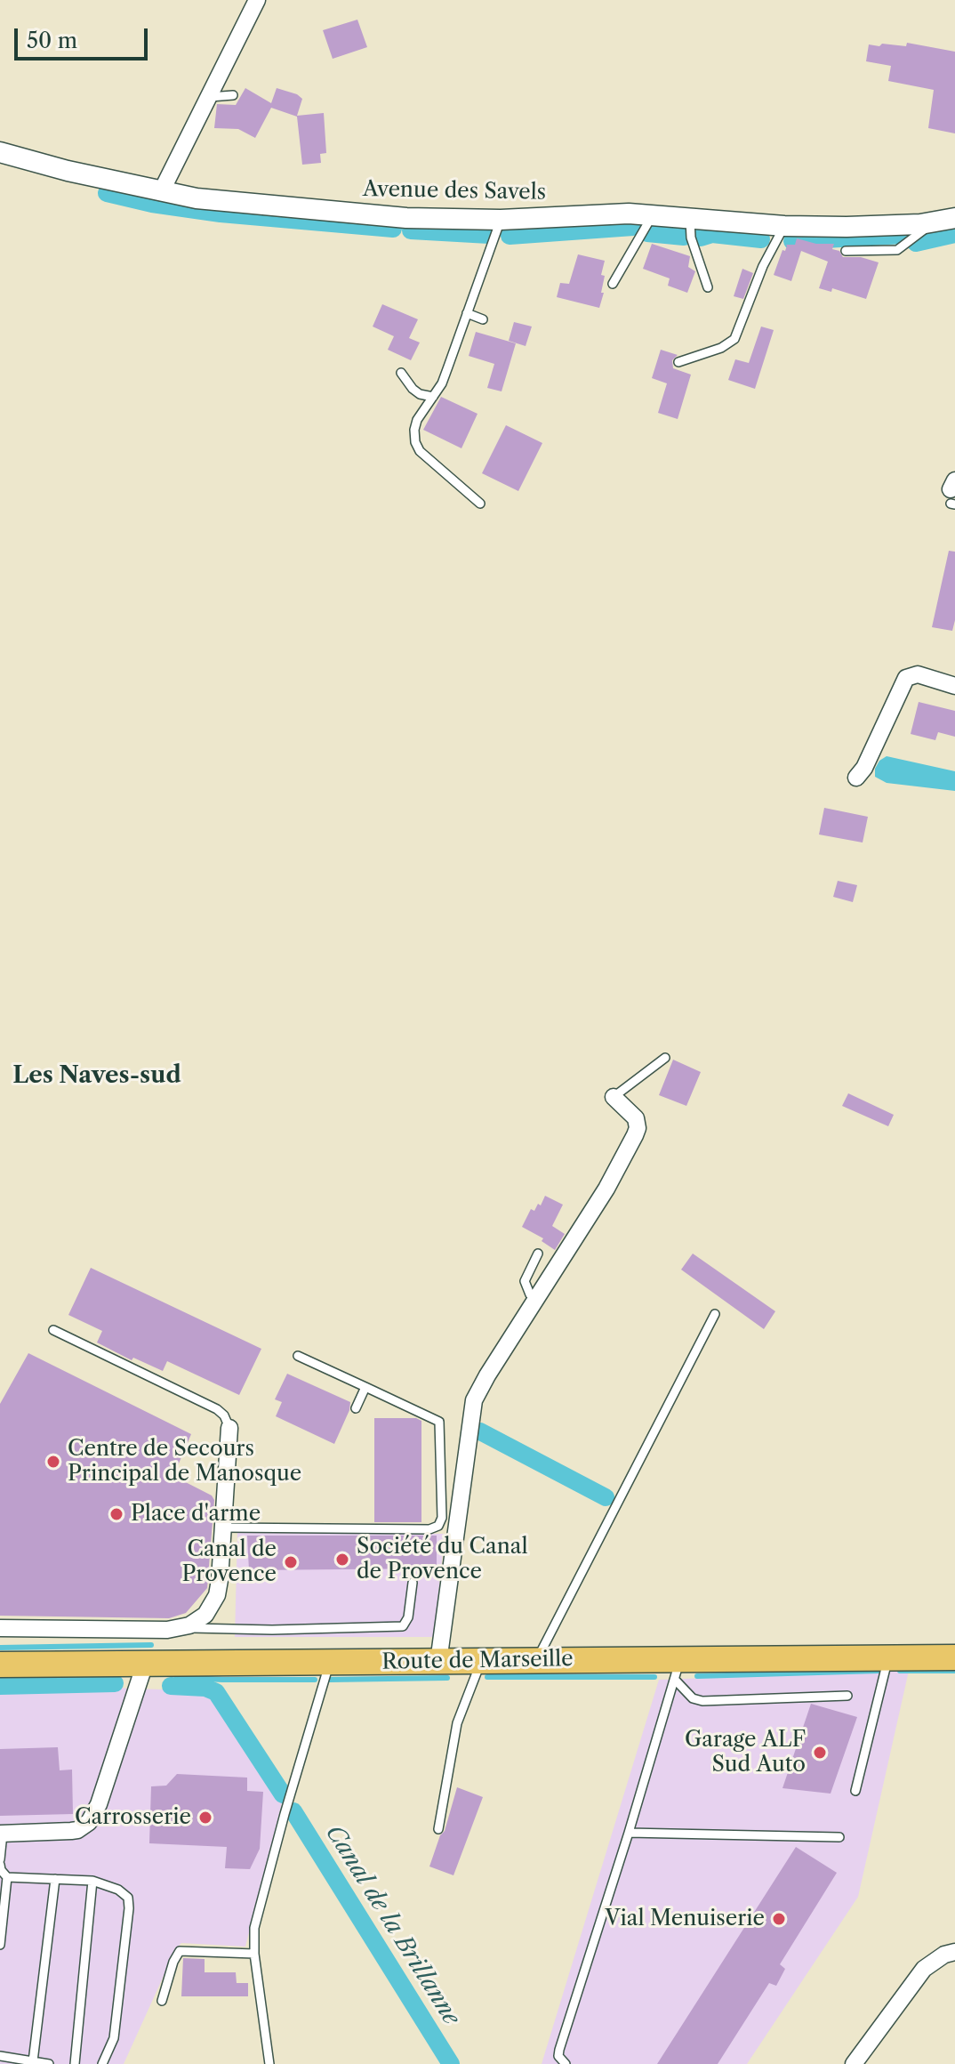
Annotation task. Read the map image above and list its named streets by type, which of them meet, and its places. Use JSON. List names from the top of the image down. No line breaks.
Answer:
{"streets":{"main road":["Route de Marseille"],"street":["Avenue des Savels"]},"districts":["Les Naves-sud"],"water":["Canal de la Brillanne"],"places":["Centre de Secours Principal de Manosque","Place d'arme","Société du Canal de Provence","Canal de Provence","Garage ALF Sud Auto","Carrosserie","Vial Menuiserie"],"scale_bar":"50 m"}
